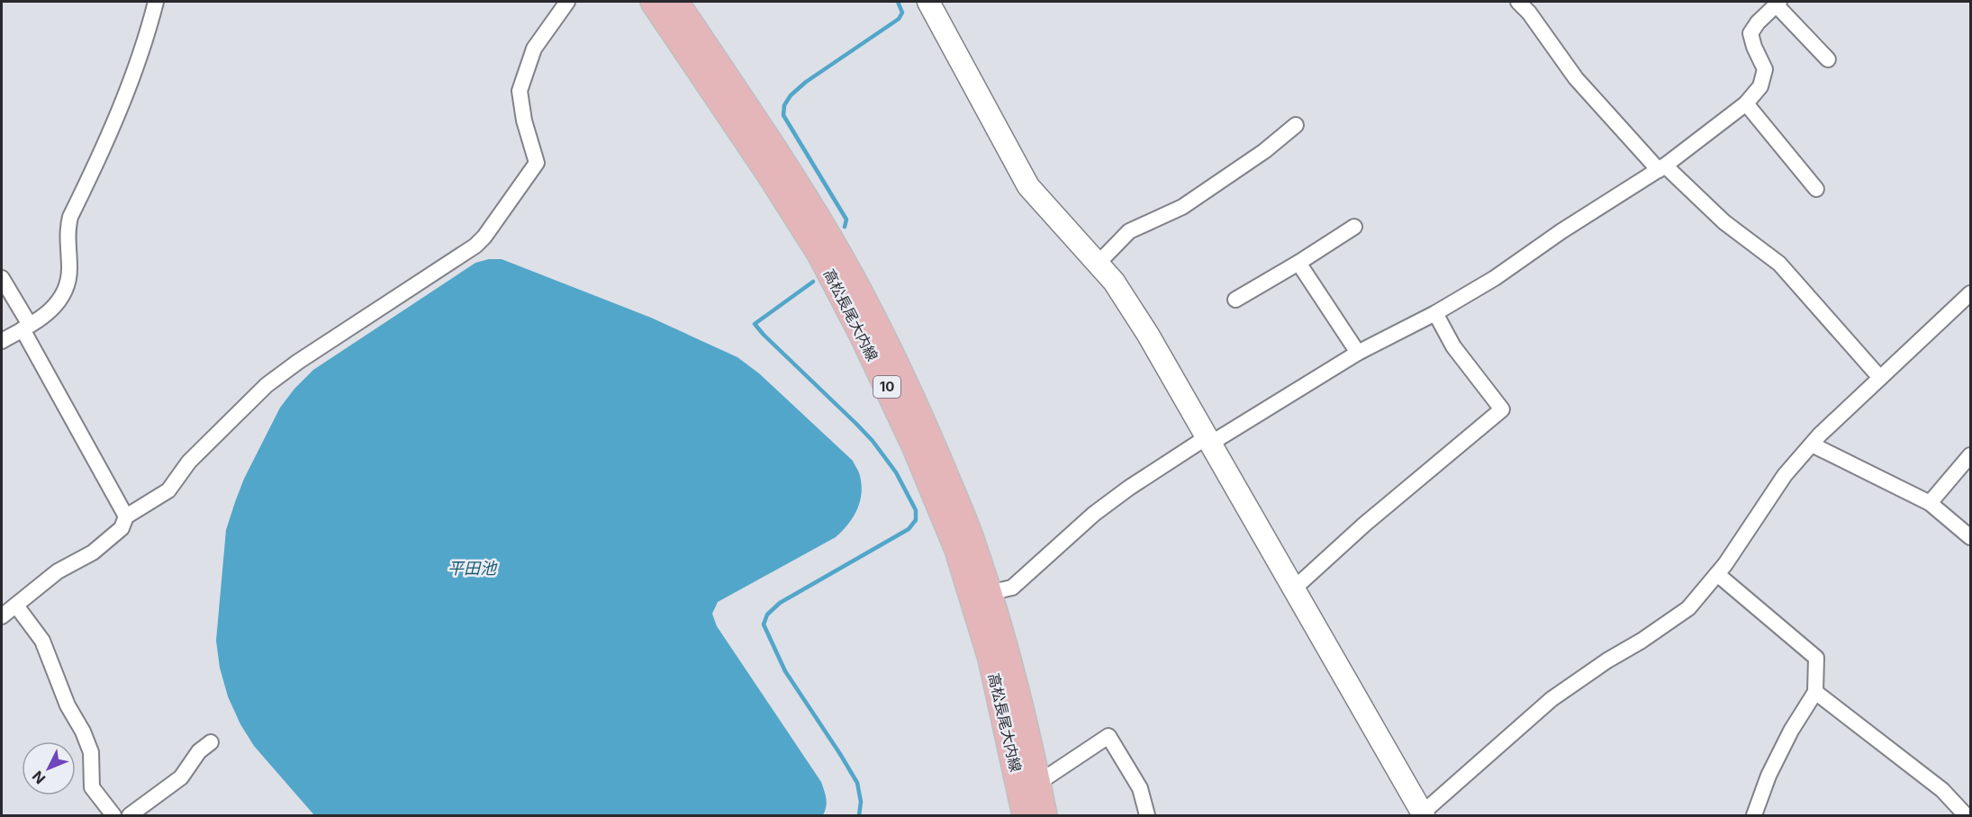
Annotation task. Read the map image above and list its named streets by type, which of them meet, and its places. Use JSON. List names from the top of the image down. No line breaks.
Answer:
{"streets":{"main road":["高松長尾大内線","10"]},"water":["平田池"],"north":"bottom left"}
